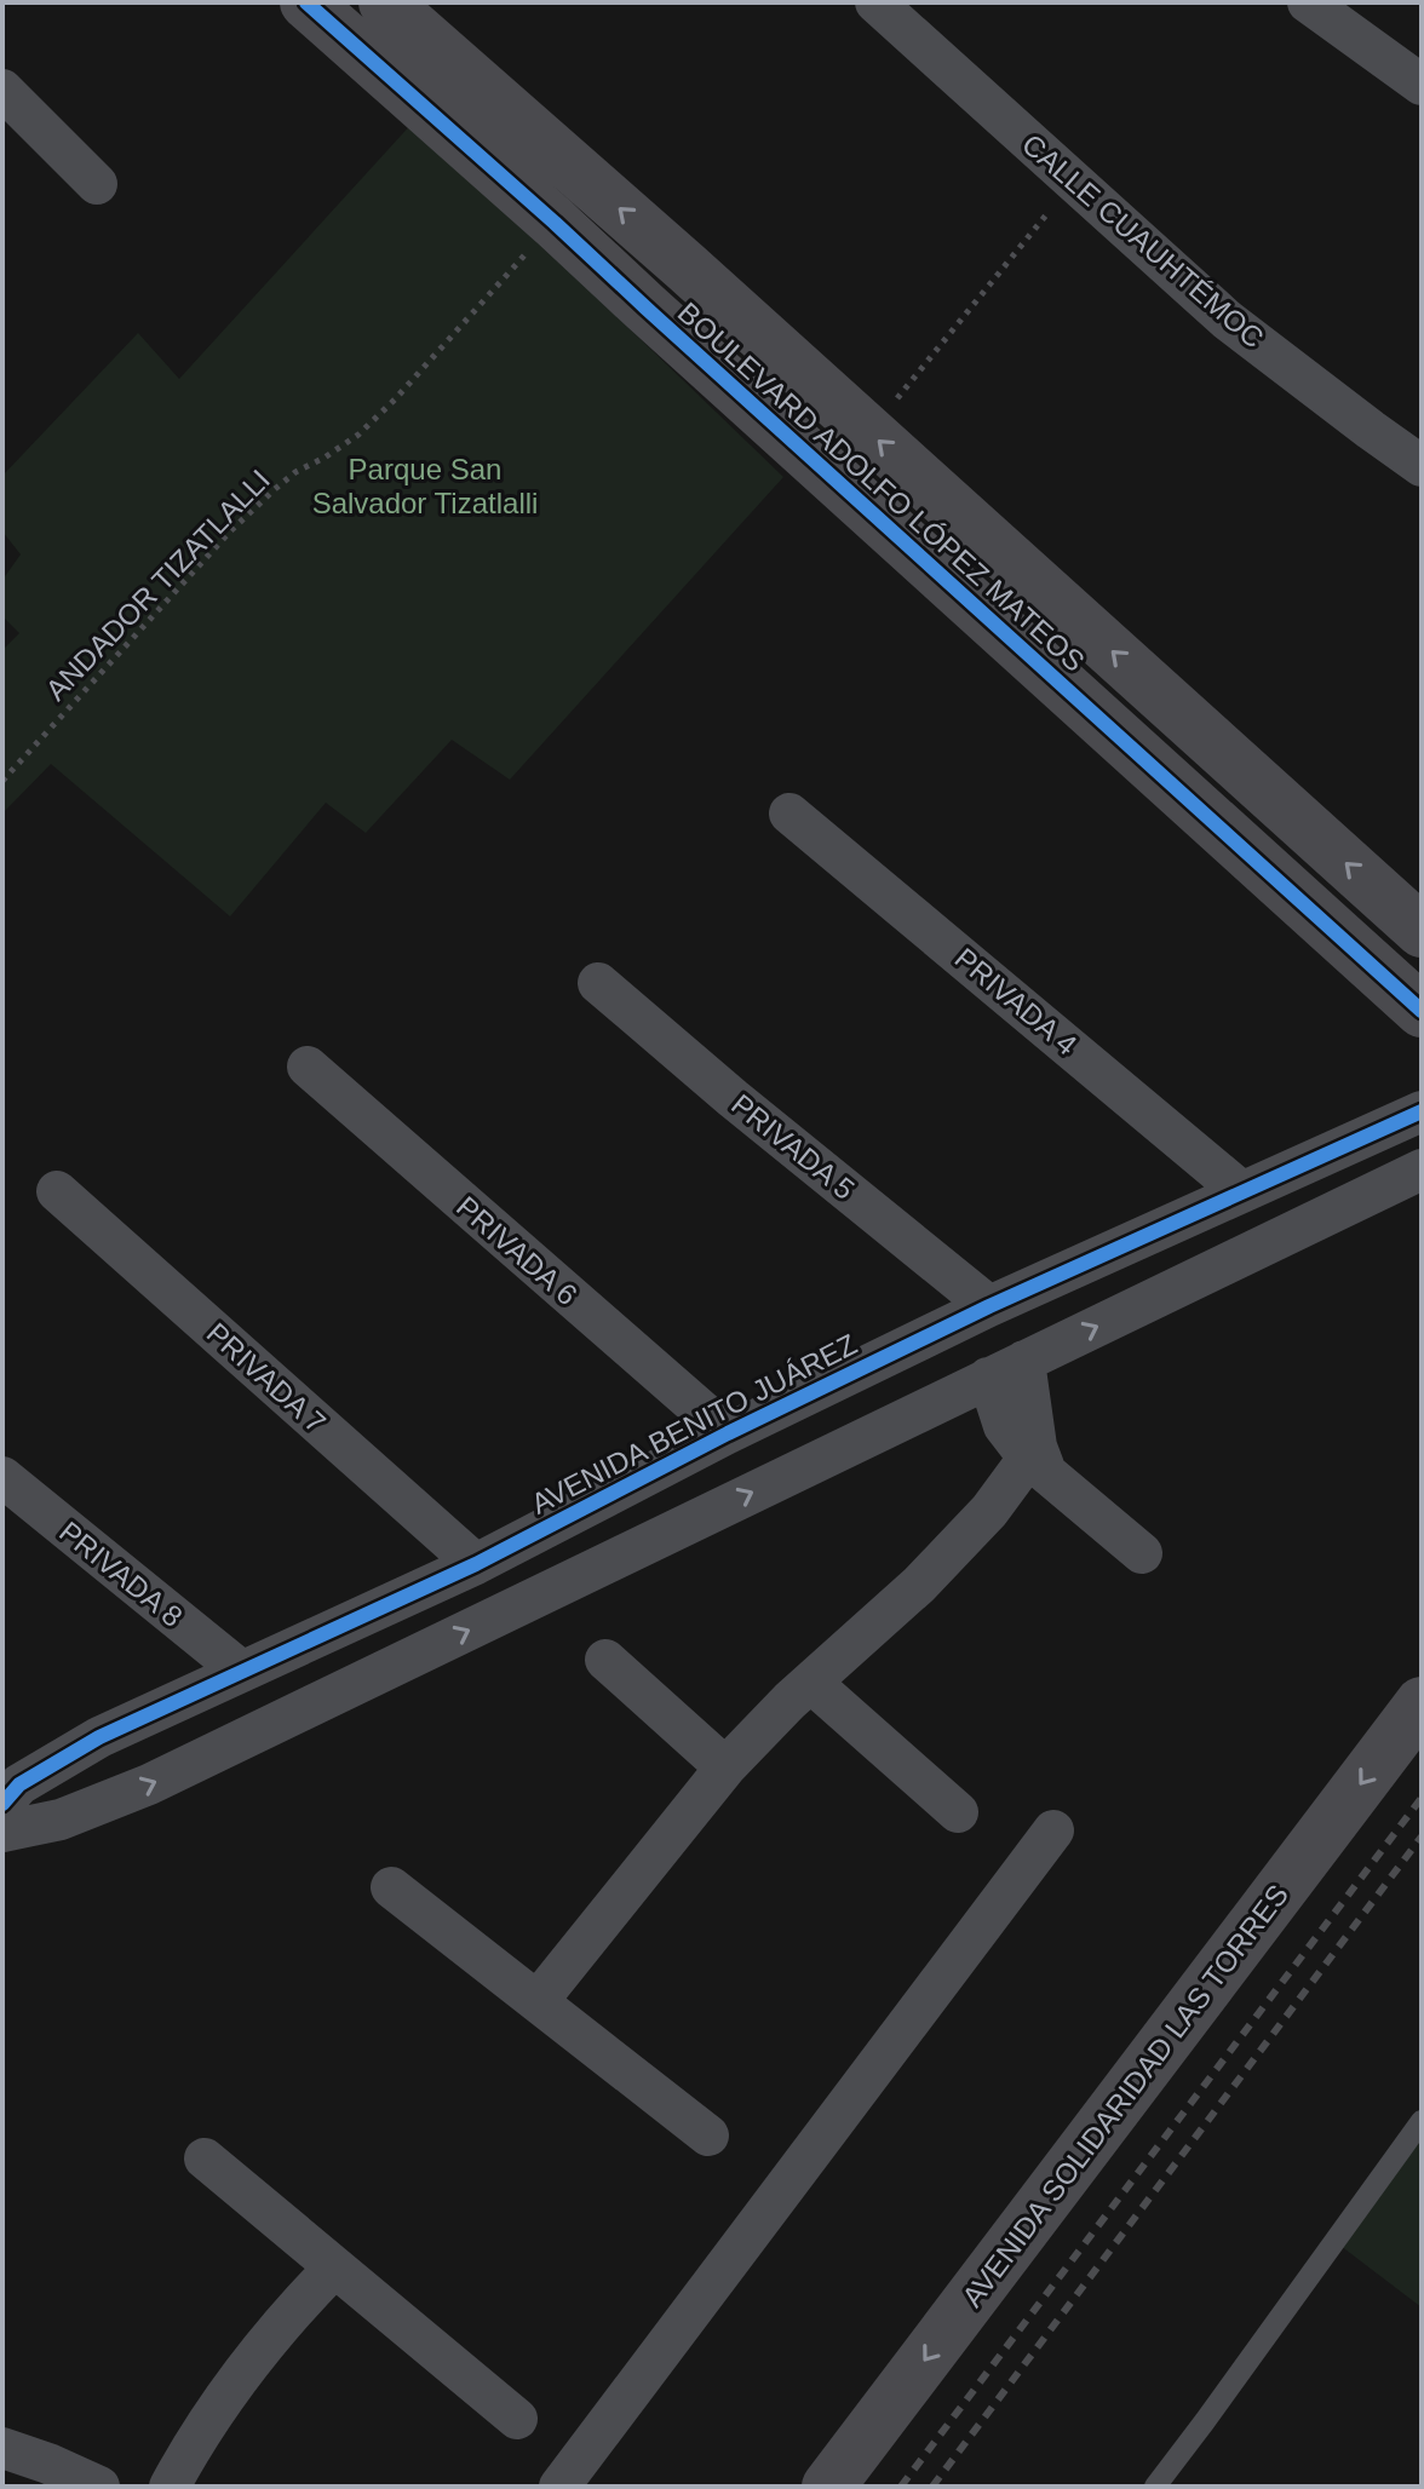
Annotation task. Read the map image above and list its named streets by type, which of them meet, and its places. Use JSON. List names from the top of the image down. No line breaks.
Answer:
{"streets":{"street":["CALLE CUAUHTÉMOC","BOULEVARD ADOLFO LÓPEZ MATEOS","PRIVADA 4","PRIVADA 5","PRIVADA 6","PRIVADA 7","AVENIDA BENITO JUÁREZ","PRIVADA 8","AVENIDA SOLIDARIDAD LAS TORRES"],"path":["ANDADOR TIZATLALLI"]},"crossings":[["BOULEVARD ADOLFO LÓPEZ MATEOS","ANDADOR TIZATLALLI"],["PRIVADA 4","AVENIDA BENITO JUÁREZ"],["PRIVADA 5","AVENIDA BENITO JUÁREZ"],["PRIVADA 6","AVENIDA BENITO JUÁREZ"],["PRIVADA 7","AVENIDA BENITO JUÁREZ"],["AVENIDA BENITO JUÁREZ","PRIVADA 8"]],"parks":["Parque San Salvador Tizatlalli"]}
